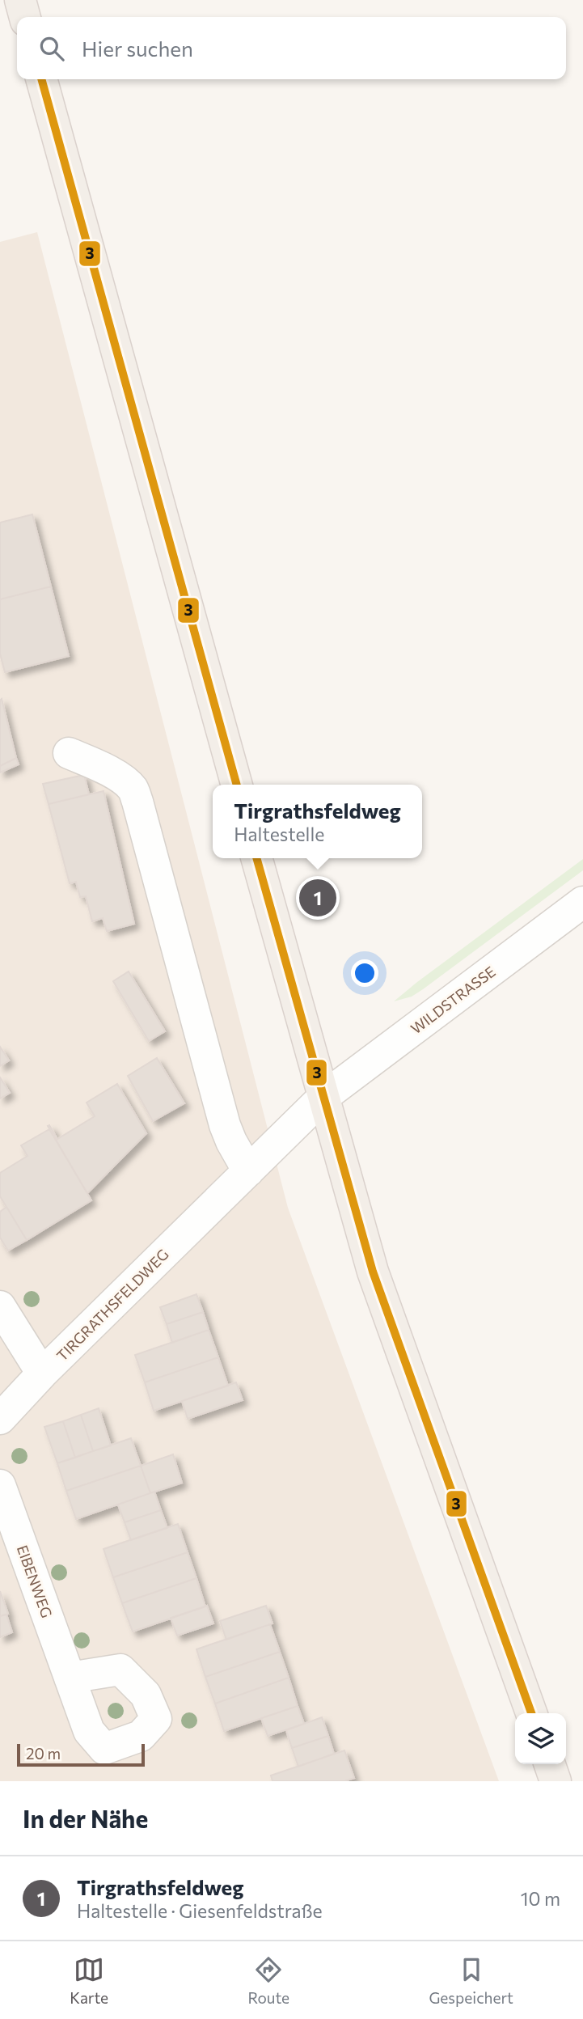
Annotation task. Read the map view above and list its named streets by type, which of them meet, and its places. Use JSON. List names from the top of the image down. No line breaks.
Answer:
{"streets":{"street":["WILDSTRASSE","TIRGRATHSFELDWEG","EIBENWEG"]},"crossings":[["WILDSTRASSE","TIRGRATHSFELDWEG"]],"lines":["transit line 3"],"scale_bar":"20 m","page":{"search":"Hier suchen","popup":["Tirgrathsfeldweg","Haltestelle"],"pins":"1","scale":"20 m","heading":"In der Nähe","list":[{"mark":"1","name":"Tirgrathsfeldweg","note":"Haltestelle · Giesenfeldstraße","value":"10 m"}],"nav":["Karte","Route","Gespeichert"]}}
